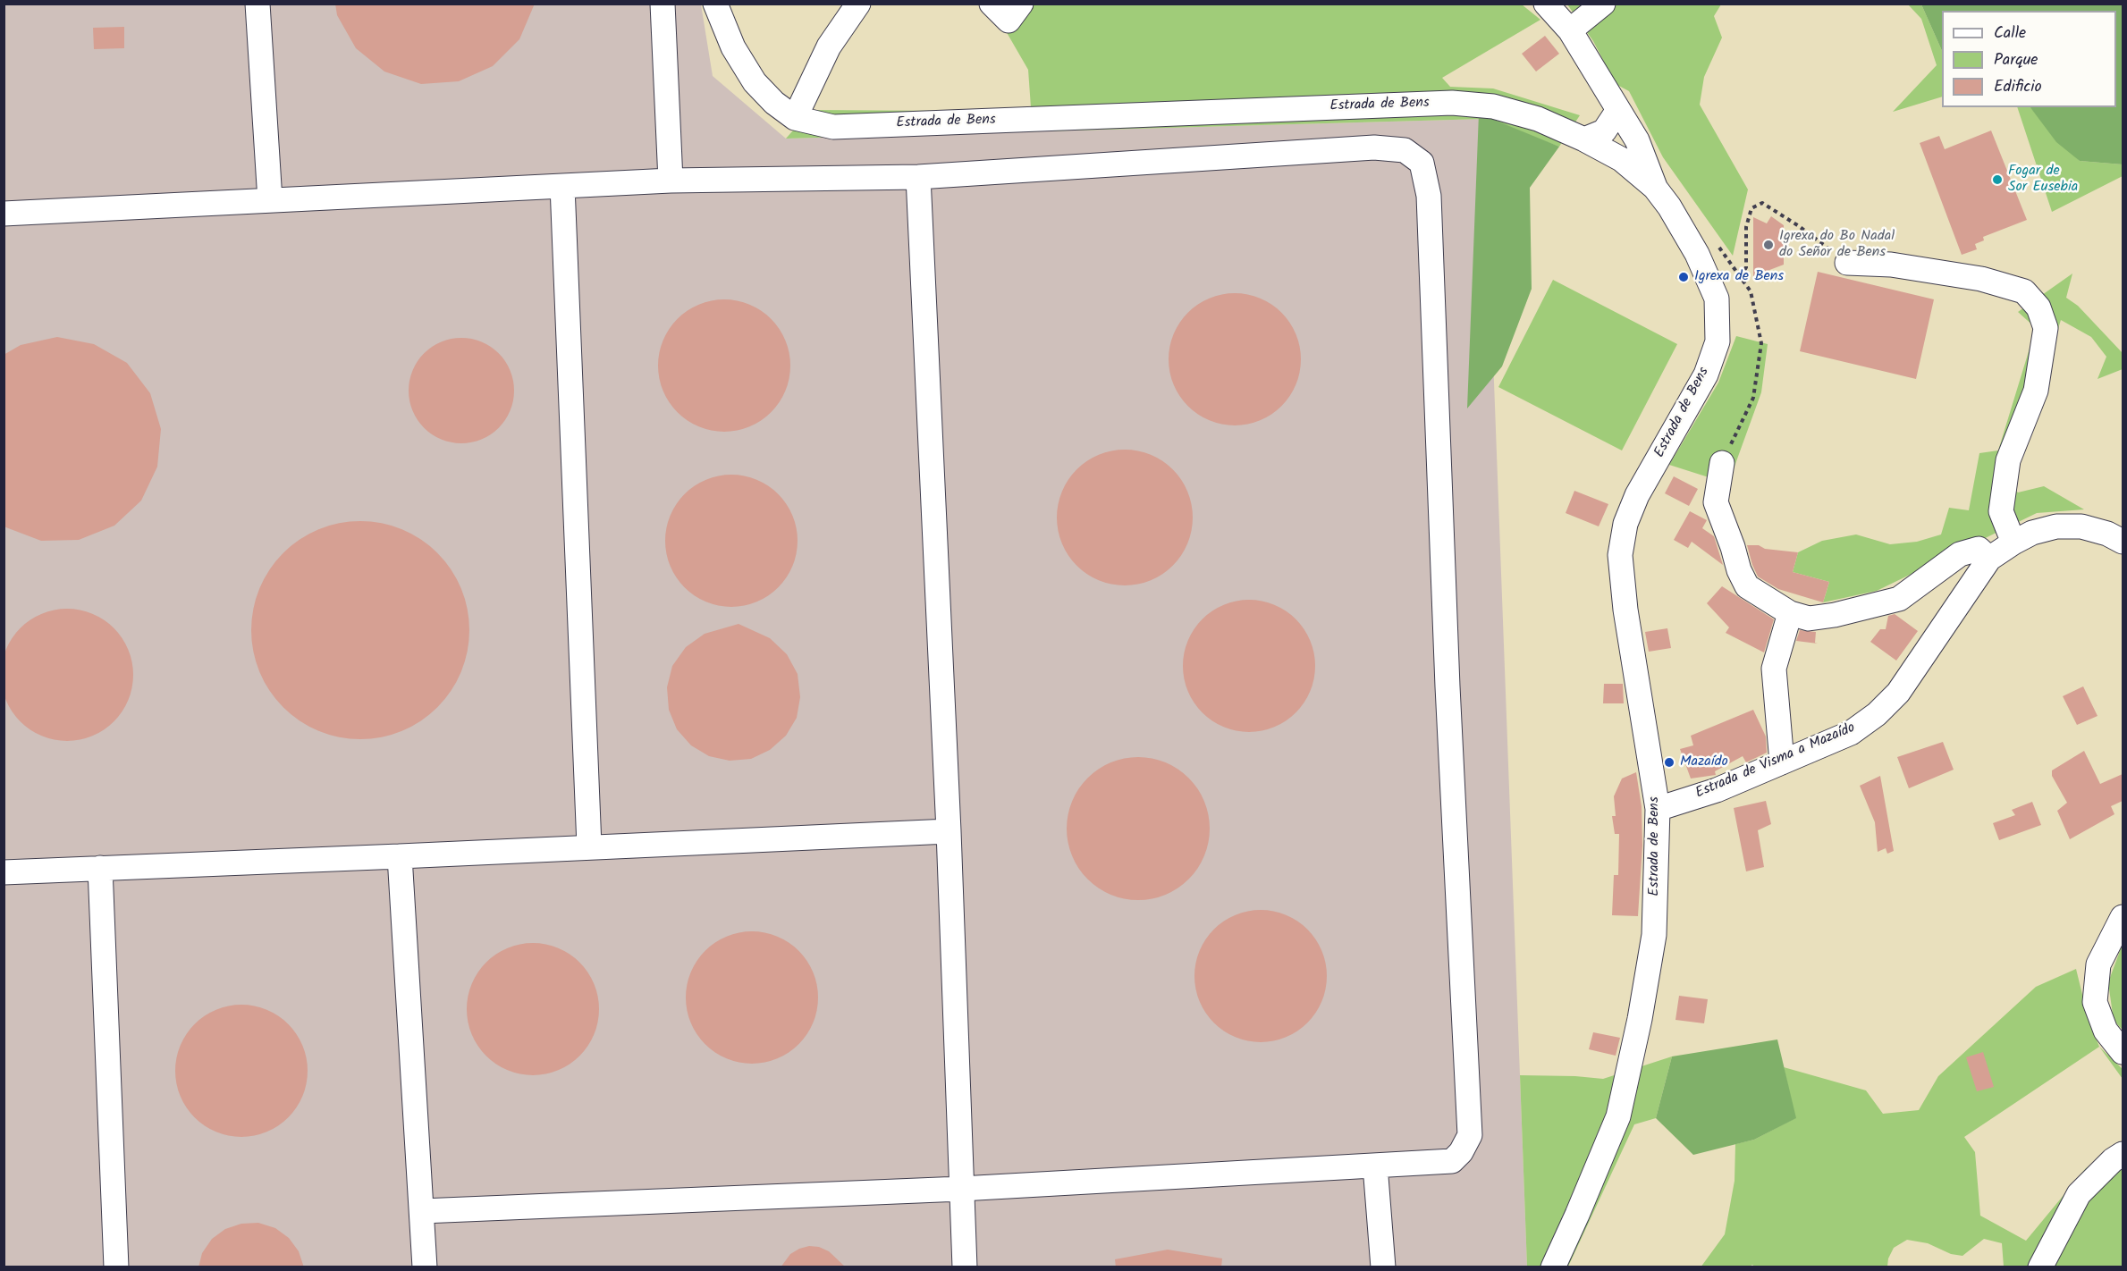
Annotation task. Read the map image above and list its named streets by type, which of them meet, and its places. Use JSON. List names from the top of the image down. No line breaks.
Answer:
{"streets":{"street":["Estrada de Bens","Estrada de Visma a Mazaído"]},"crossings":[["Estrada de Bens","Estrada de Visma a Mazaído"]],"places":["Fogar de Sor Eusebia","Igrexa do Bo Nadal do Señor de Bens","Igrexa de Bens","Mazaído"],"legend":["Calle","Parque","Edificio"]}
